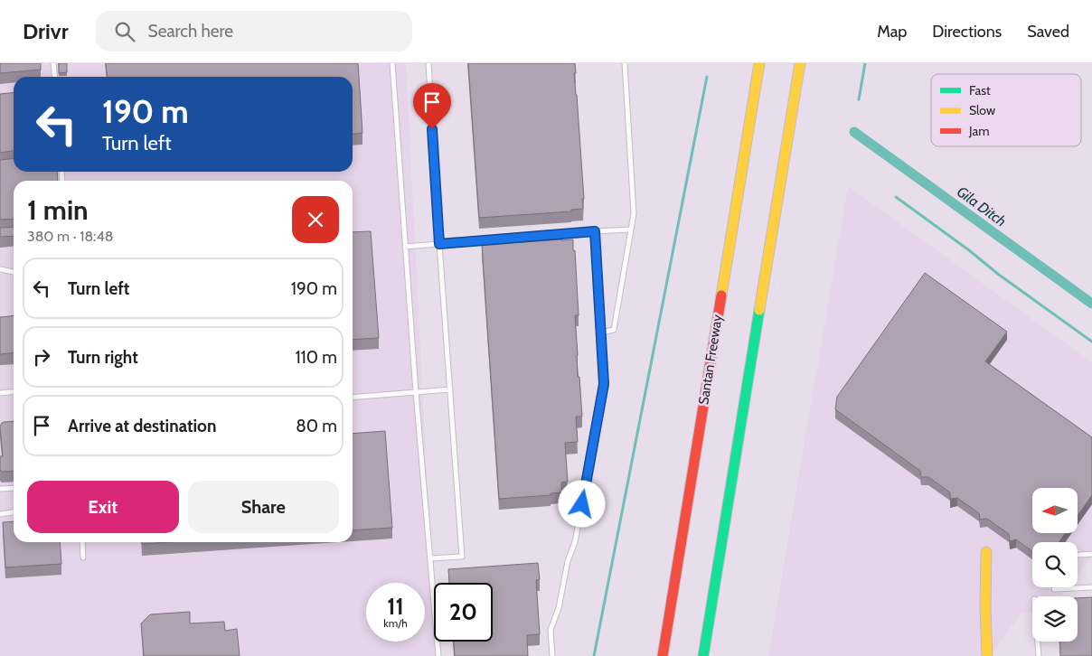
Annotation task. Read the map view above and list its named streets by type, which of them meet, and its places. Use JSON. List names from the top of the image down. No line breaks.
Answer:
{"streets":{"main road":["Santan Freeway"]},"water":["Gila Ditch"],"legend":["Fast","Slow","Jam"],"north":"left","page":{"header":"Drivr","search":"Search here","nav":["Map","Directions","Saved"],"turn":["190 m","Turn left"],"heading":["1 min","380 m · 18:48"],"list":[{"name":"Turn left","value":"190 m"},{"name":"Turn right","value":"110 m"},{"name":"Arrive at destination","value":"80 m"}],"buttons":["Exit","Share"],"speed":"11 km/h","limit":"20"}}
